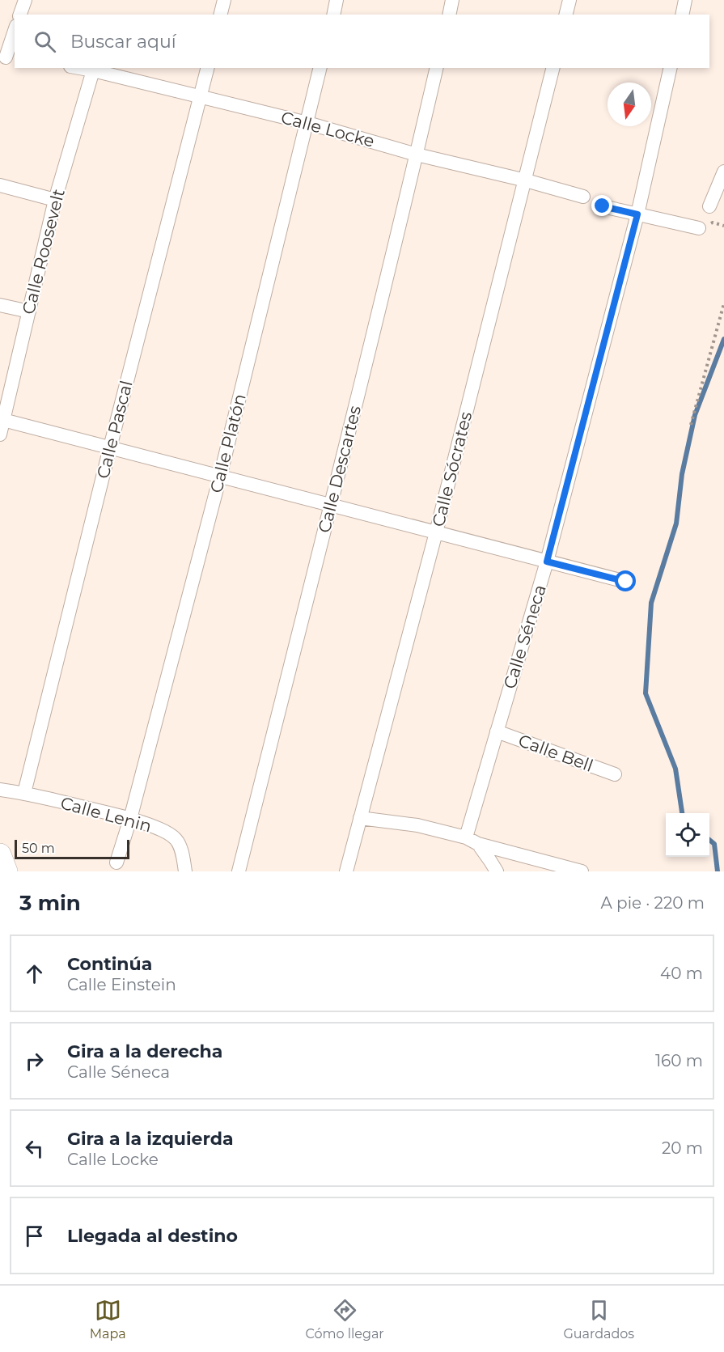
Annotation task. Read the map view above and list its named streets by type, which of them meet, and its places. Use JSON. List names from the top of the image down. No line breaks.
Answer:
{"streets":{"street":["Calle Locke","Calle Roosevelt","Calle Pascal","Calle Platón","Calle Descartes","Calle Sócrates","Calle Séneca","Calle Bell","Calle Lenin"]},"crossings":[["Calle Locke","Calle Roosevelt"],["Calle Locke","Calle Pascal"],["Calle Locke","Calle Platón"],["Calle Locke","Calle Descartes"],["Calle Locke","Calle Sócrates"],["Calle Pascal","Calle Lenin"],["Calle Platón","Calle Lenin"],["Calle Séneca","Calle Bell"]],"scale_bar":"50 m","north":"bottom","page":{"search":"Buscar aquí","scale":"50 m","heading":["3 min","A pie · 220 m"],"list":[["Continúa","Calle Einstein","40 m"],["Gira a la derecha","Calle Séneca","160 m"],["Gira a la izquierda","Calle Locke","20 m"],"Llegada al destino"],"nav":["Mapa","Cómo llegar","Guardados"]}}
